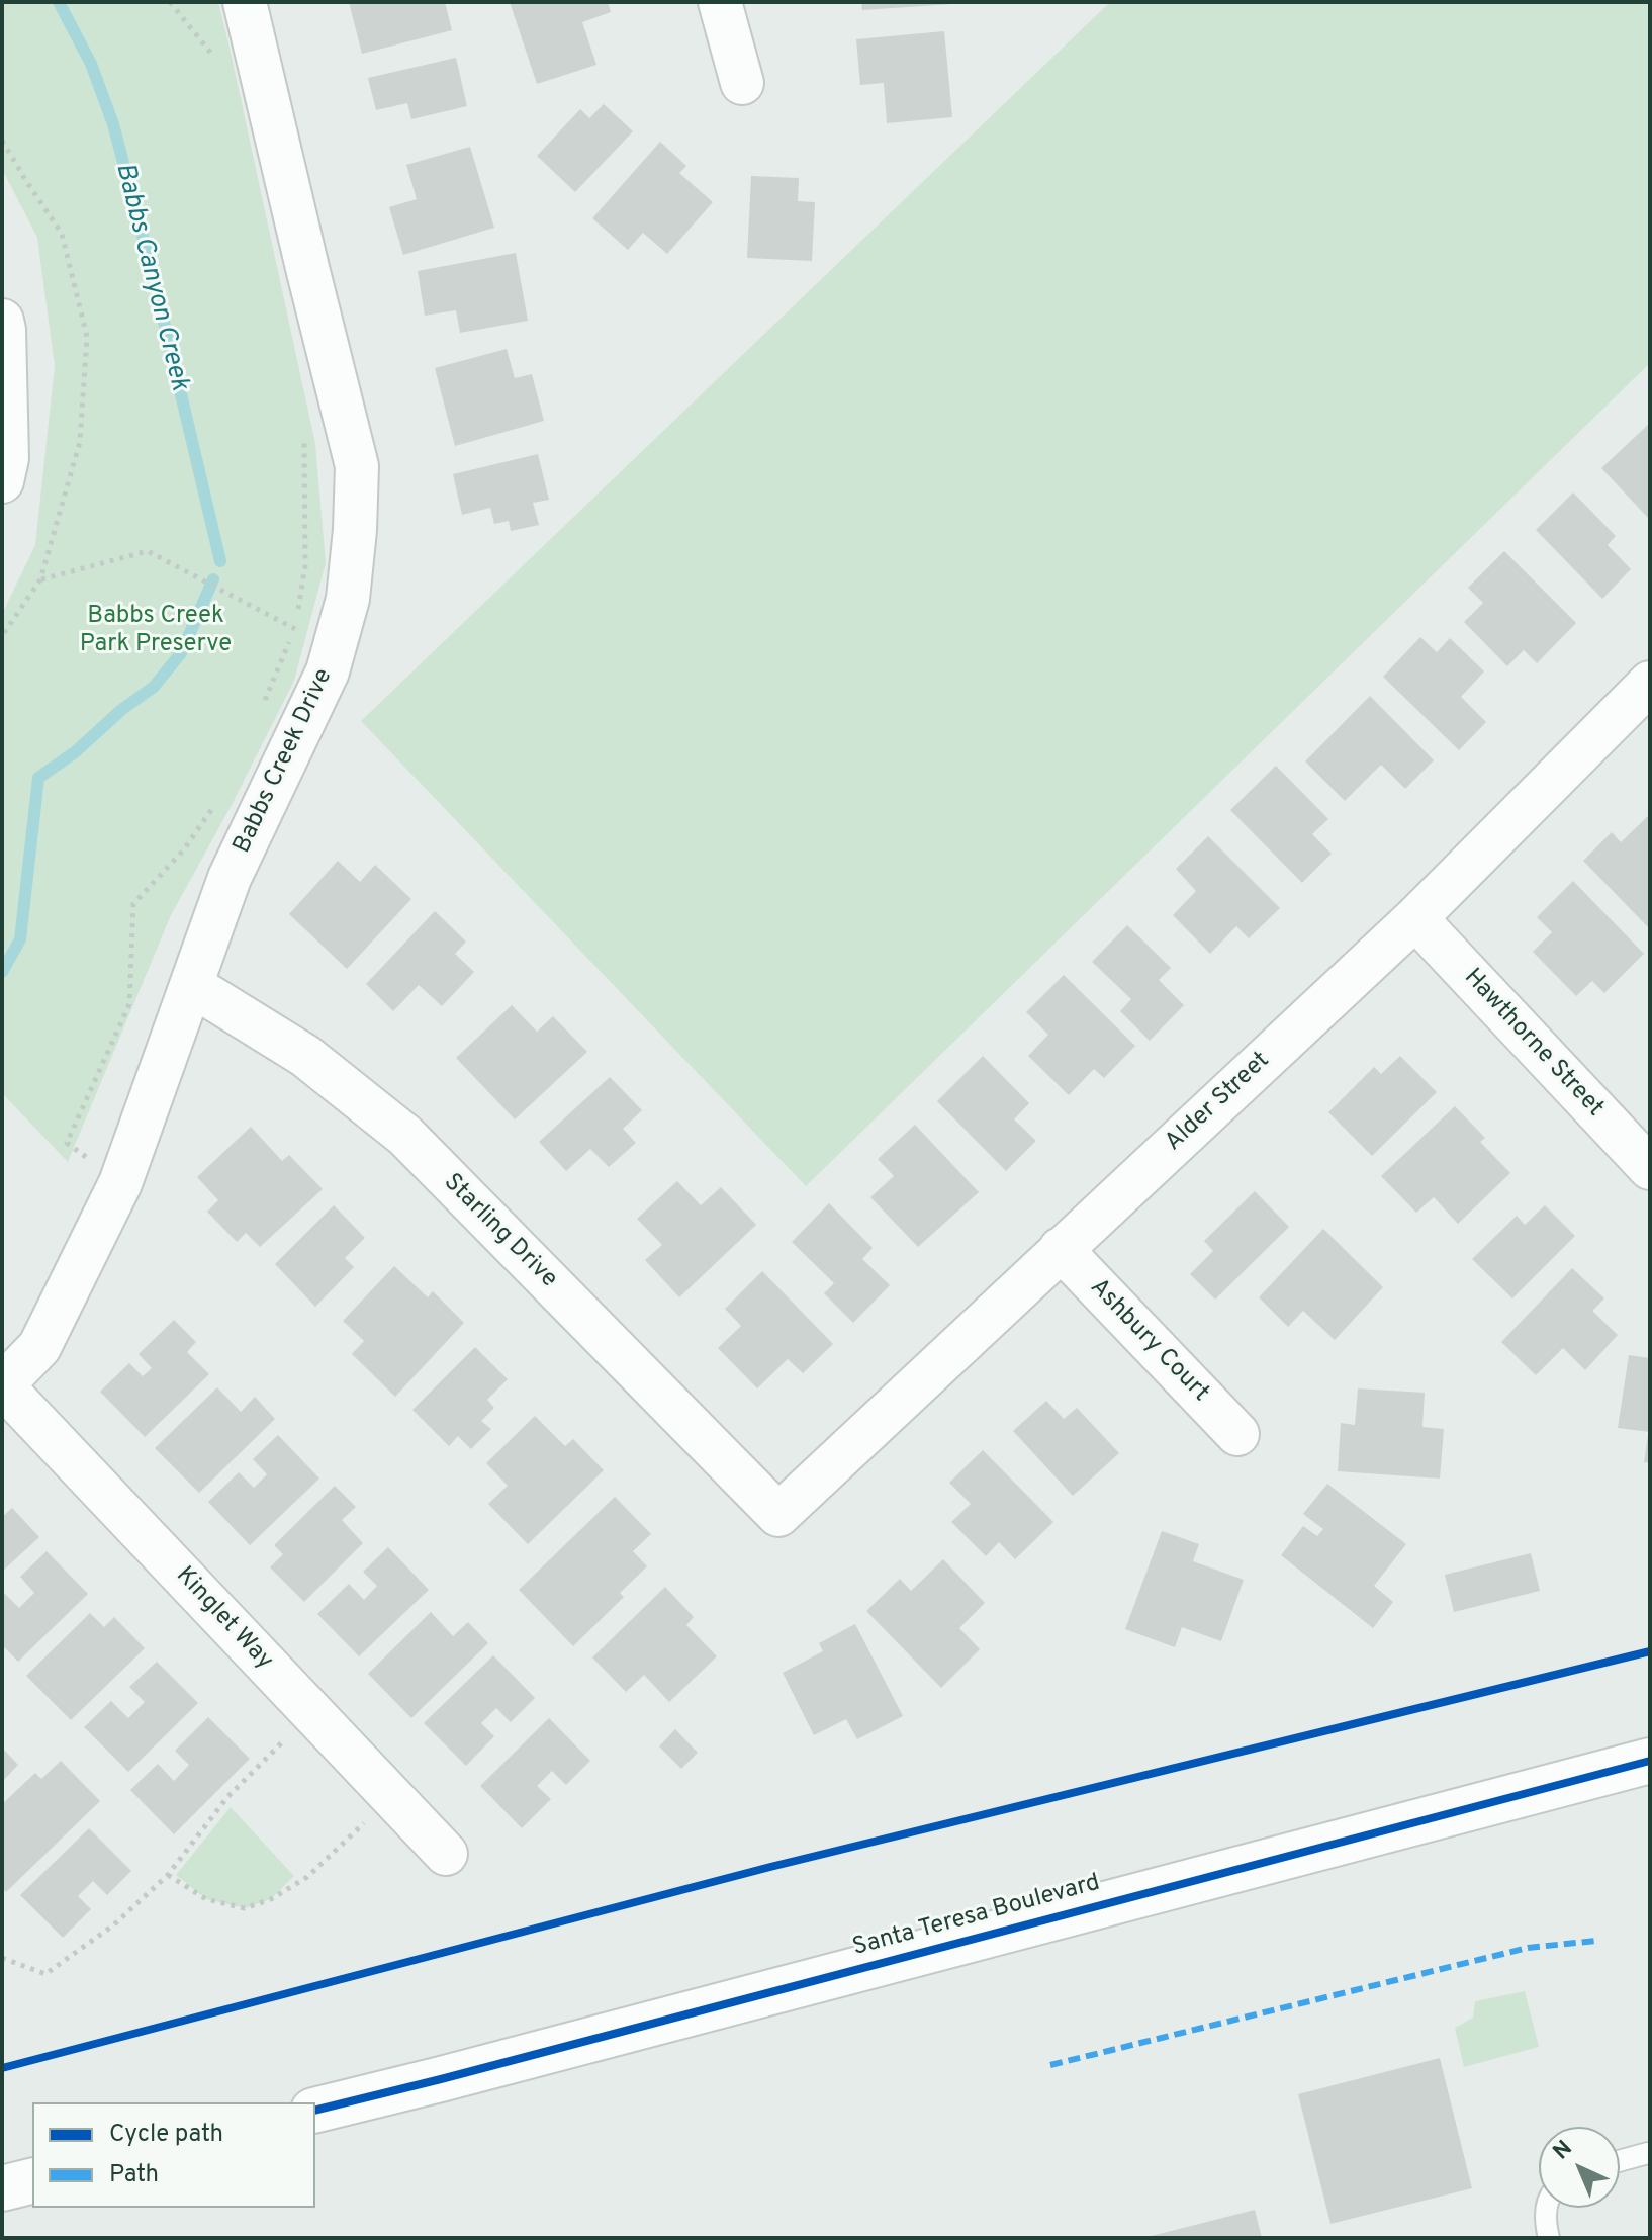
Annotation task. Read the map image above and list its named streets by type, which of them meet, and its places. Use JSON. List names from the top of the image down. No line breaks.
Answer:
{"streets":{"main road":["Santa Teresa Boulevard"],"street":["Babbs Creek Drive","Hawthorne Street","Alder Street","Starling Drive","Ashbury Court","Kinglet Way"]},"crossings":[["Babbs Creek Drive","Starling Drive"],["Babbs Creek Drive","Kinglet Way"],["Hawthorne Street","Alder Street"],["Alder Street","Starling Drive"],["Alder Street","Ashbury Court"]],"water":["Babbs Canyon Creek"],"parks":["Babbs Creek Park Preserve"],"legend":["Cycle path","Path"],"north":"top left"}
